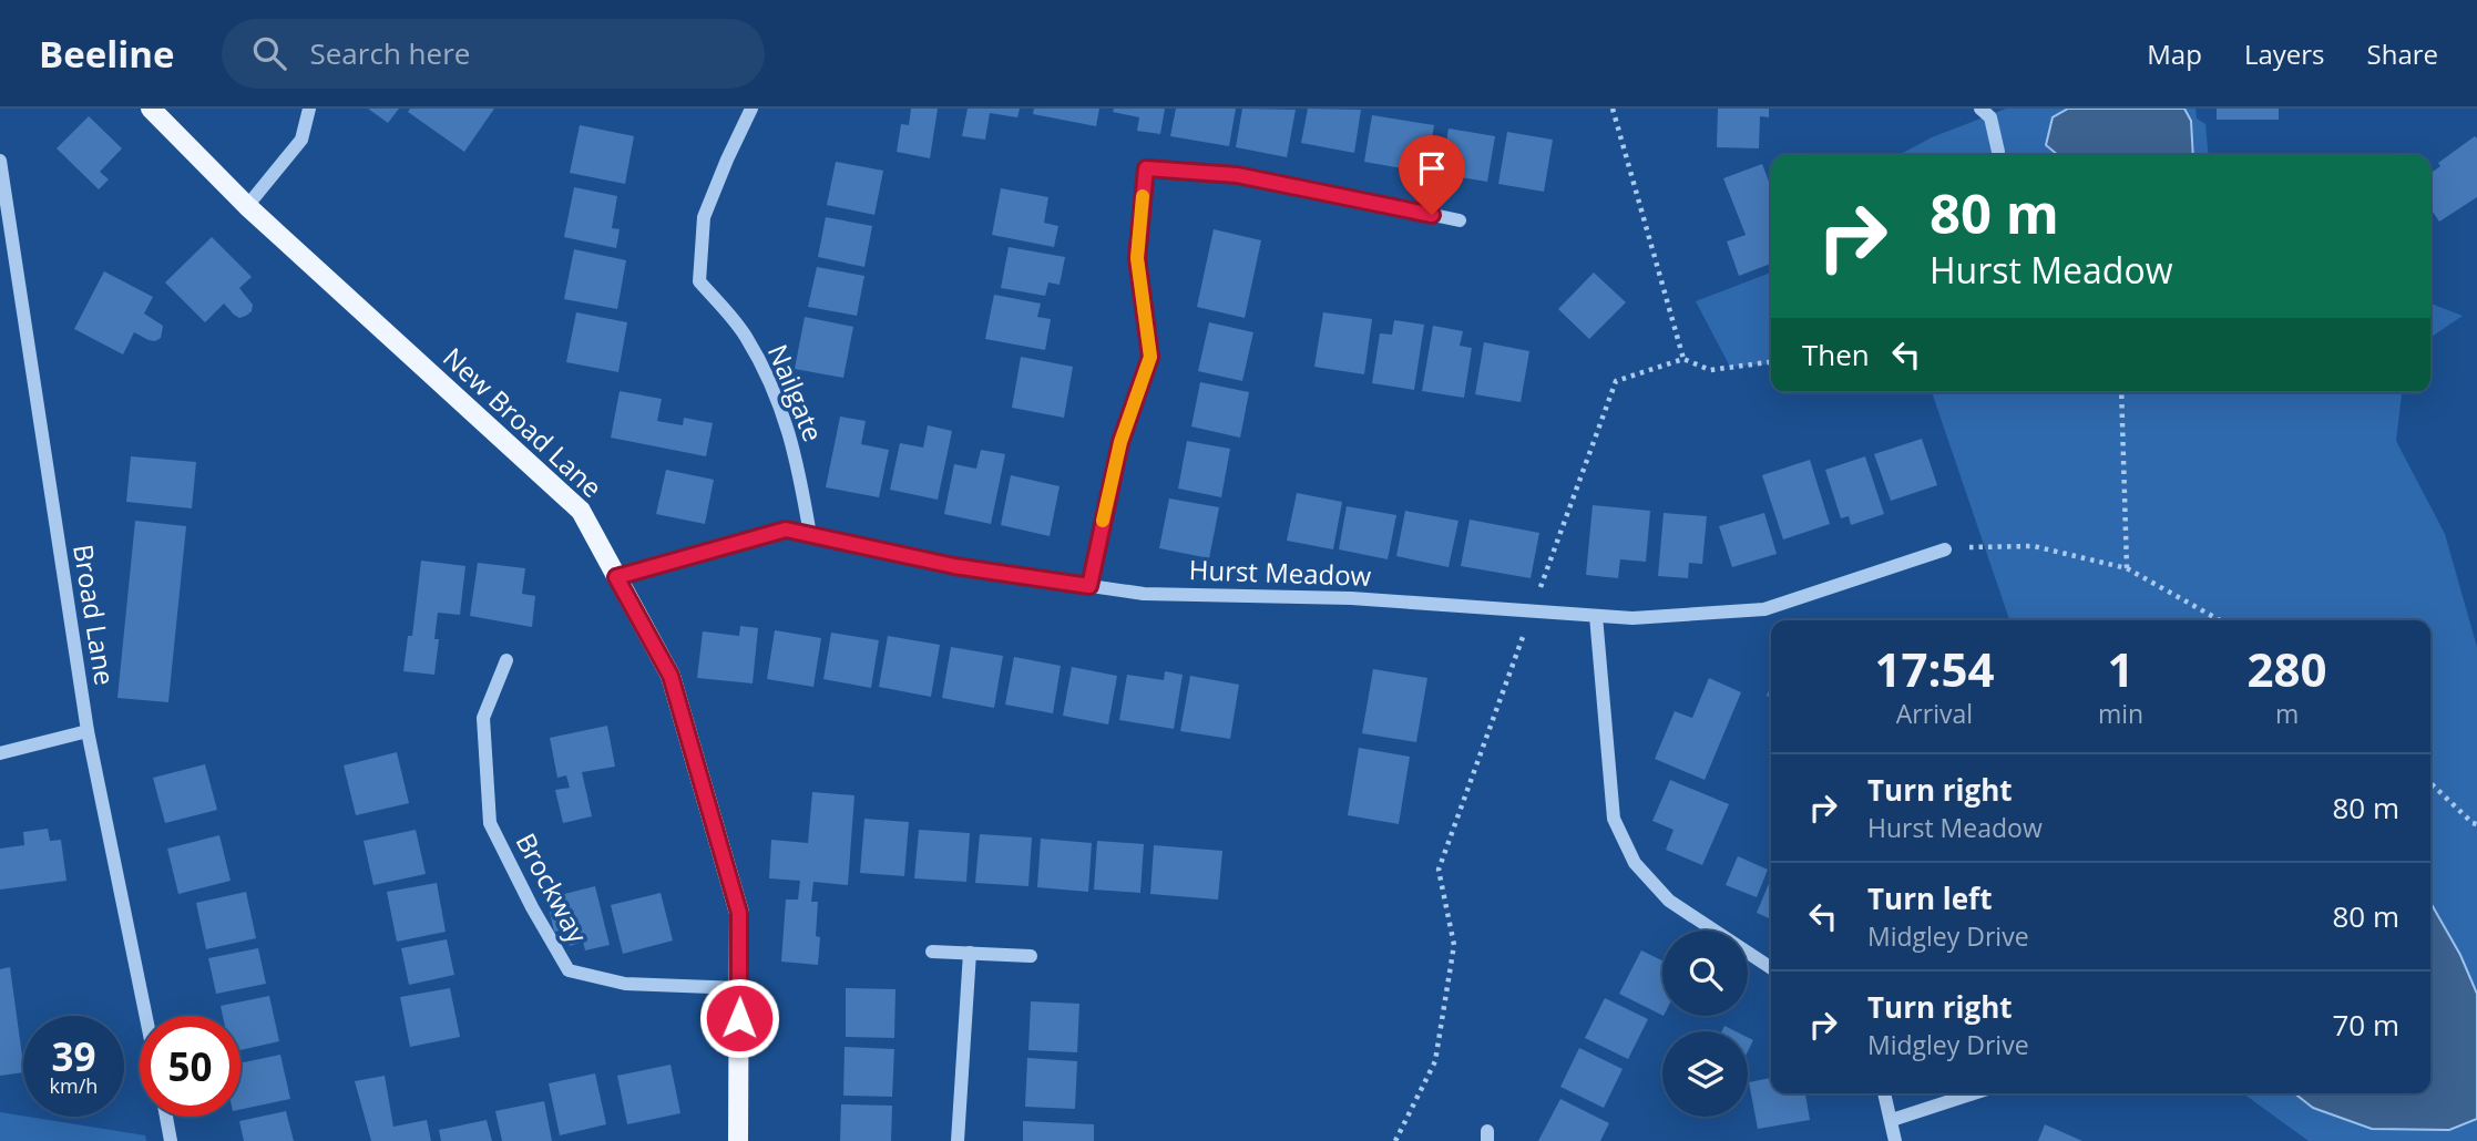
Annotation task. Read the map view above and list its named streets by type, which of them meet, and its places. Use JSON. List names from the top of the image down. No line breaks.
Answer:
{"streets":{"main road":["New Broad Lane"],"street":["Nailgate","Hurst Meadow","Broad Lane","Brockway"]},"crossings":[["Nailgate","Hurst Meadow"],["New Broad Lane","Hurst Meadow"],["New Broad Lane","Brockway"]],"page":{"header":"Beeline","search":"Search here","nav":["Map","Layers","Share"],"turn":["80 m","Hurst Meadow"],"then":"Then","eta":["17:54","Arrival","1","min","280","m"],"list":[{"name":"Turn right","note":"Hurst Meadow","value":"80 m"},{"name":"Turn left","note":"Midgley Drive","value":"80 m"},{"name":"Turn right","note":"Midgley Drive","value":"70 m"}],"speed":"39 km/h","limit":"50"}}
